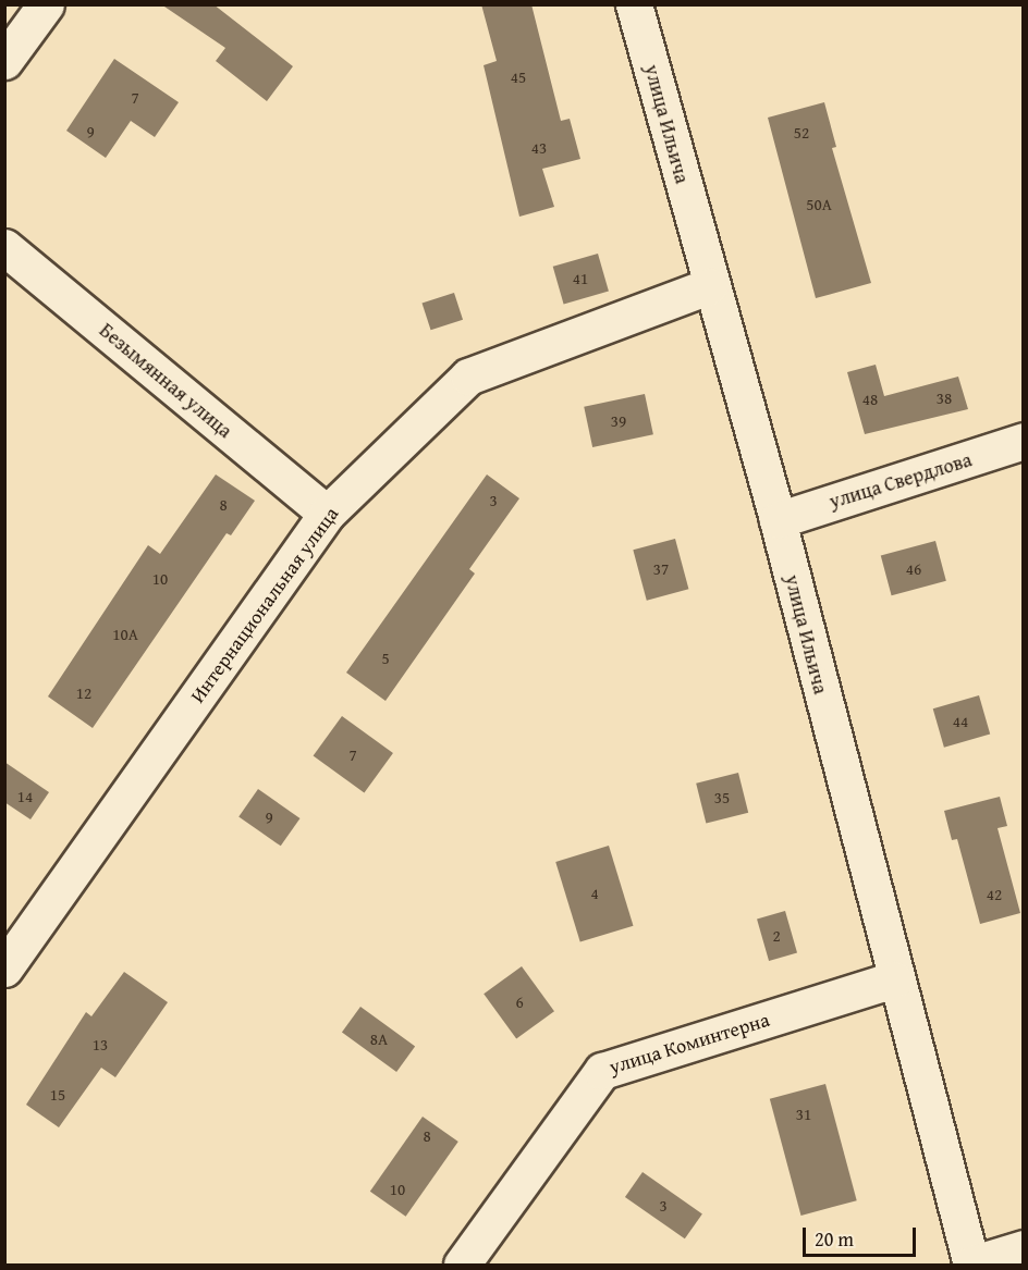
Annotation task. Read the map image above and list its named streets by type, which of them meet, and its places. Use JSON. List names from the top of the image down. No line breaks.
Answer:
{"streets":{"street":["улица Ильича","Безымянная улица","улица Свердлова","Интернациональная улица","улица Коминтерна"]},"crossings":[["улица Ильича","улица Свердлова"],["улица Ильича","Интернациональная улица"],["улица Ильича","улица Коминтерна"],["Безымянная улица","Интернациональная улица"]],"house_numbers":["45","7","9","52","43","50А","41","38","48","39","3","8","37","46","10","10А","5","12","44","7","14","35","9","4","42","2","6","8А","13","15","31","8","10","3"],"scale_bar":"20 m"}
